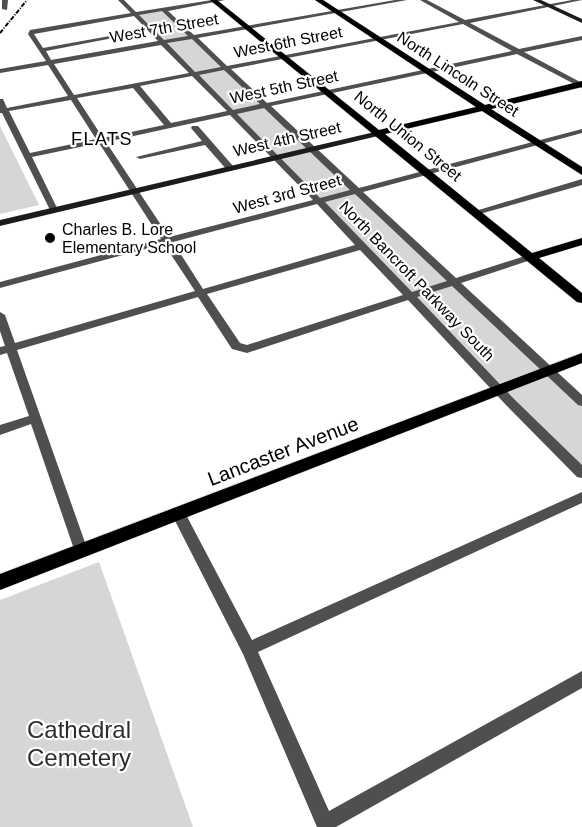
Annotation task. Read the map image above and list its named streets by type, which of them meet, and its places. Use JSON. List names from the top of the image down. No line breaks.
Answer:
{"streets":{"main road":["North Lincoln Street","North Union Street","West 4th Street","Lancaster Avenue"],"street":["West 7th Street","West 6th Street","West 5th Street","West 3rd Street","North Bancroft Parkway South"]},"crossings":[["West 7th Street","North Lincoln Street"],["West 7th Street","North Union Street"],["West 7th Street","North Bancroft Parkway South"],["West 6th Street","North Lincoln Street"],["West 6th Street","North Union Street"],["West 6th Street","North Bancroft Parkway South"],["North Lincoln Street","West 5th Street"],["North Lincoln Street","West 4th Street"],["North Lincoln Street","West 3rd Street"],["West 5th Street","North Union Street"],["West 5th Street","North Bancroft Parkway South"],["North Union Street","West 4th Street"],["North Union Street","West 3rd Street"],["West 4th Street","North Bancroft Parkway South"],["West 3rd Street","North Bancroft Parkway South"],["North Bancroft Parkway South","Lancaster Avenue"]],"districts":["FLATS"],"parks":["Cathedral Cemetery"],"places":["Charles B. Lore Elementary School"]}
